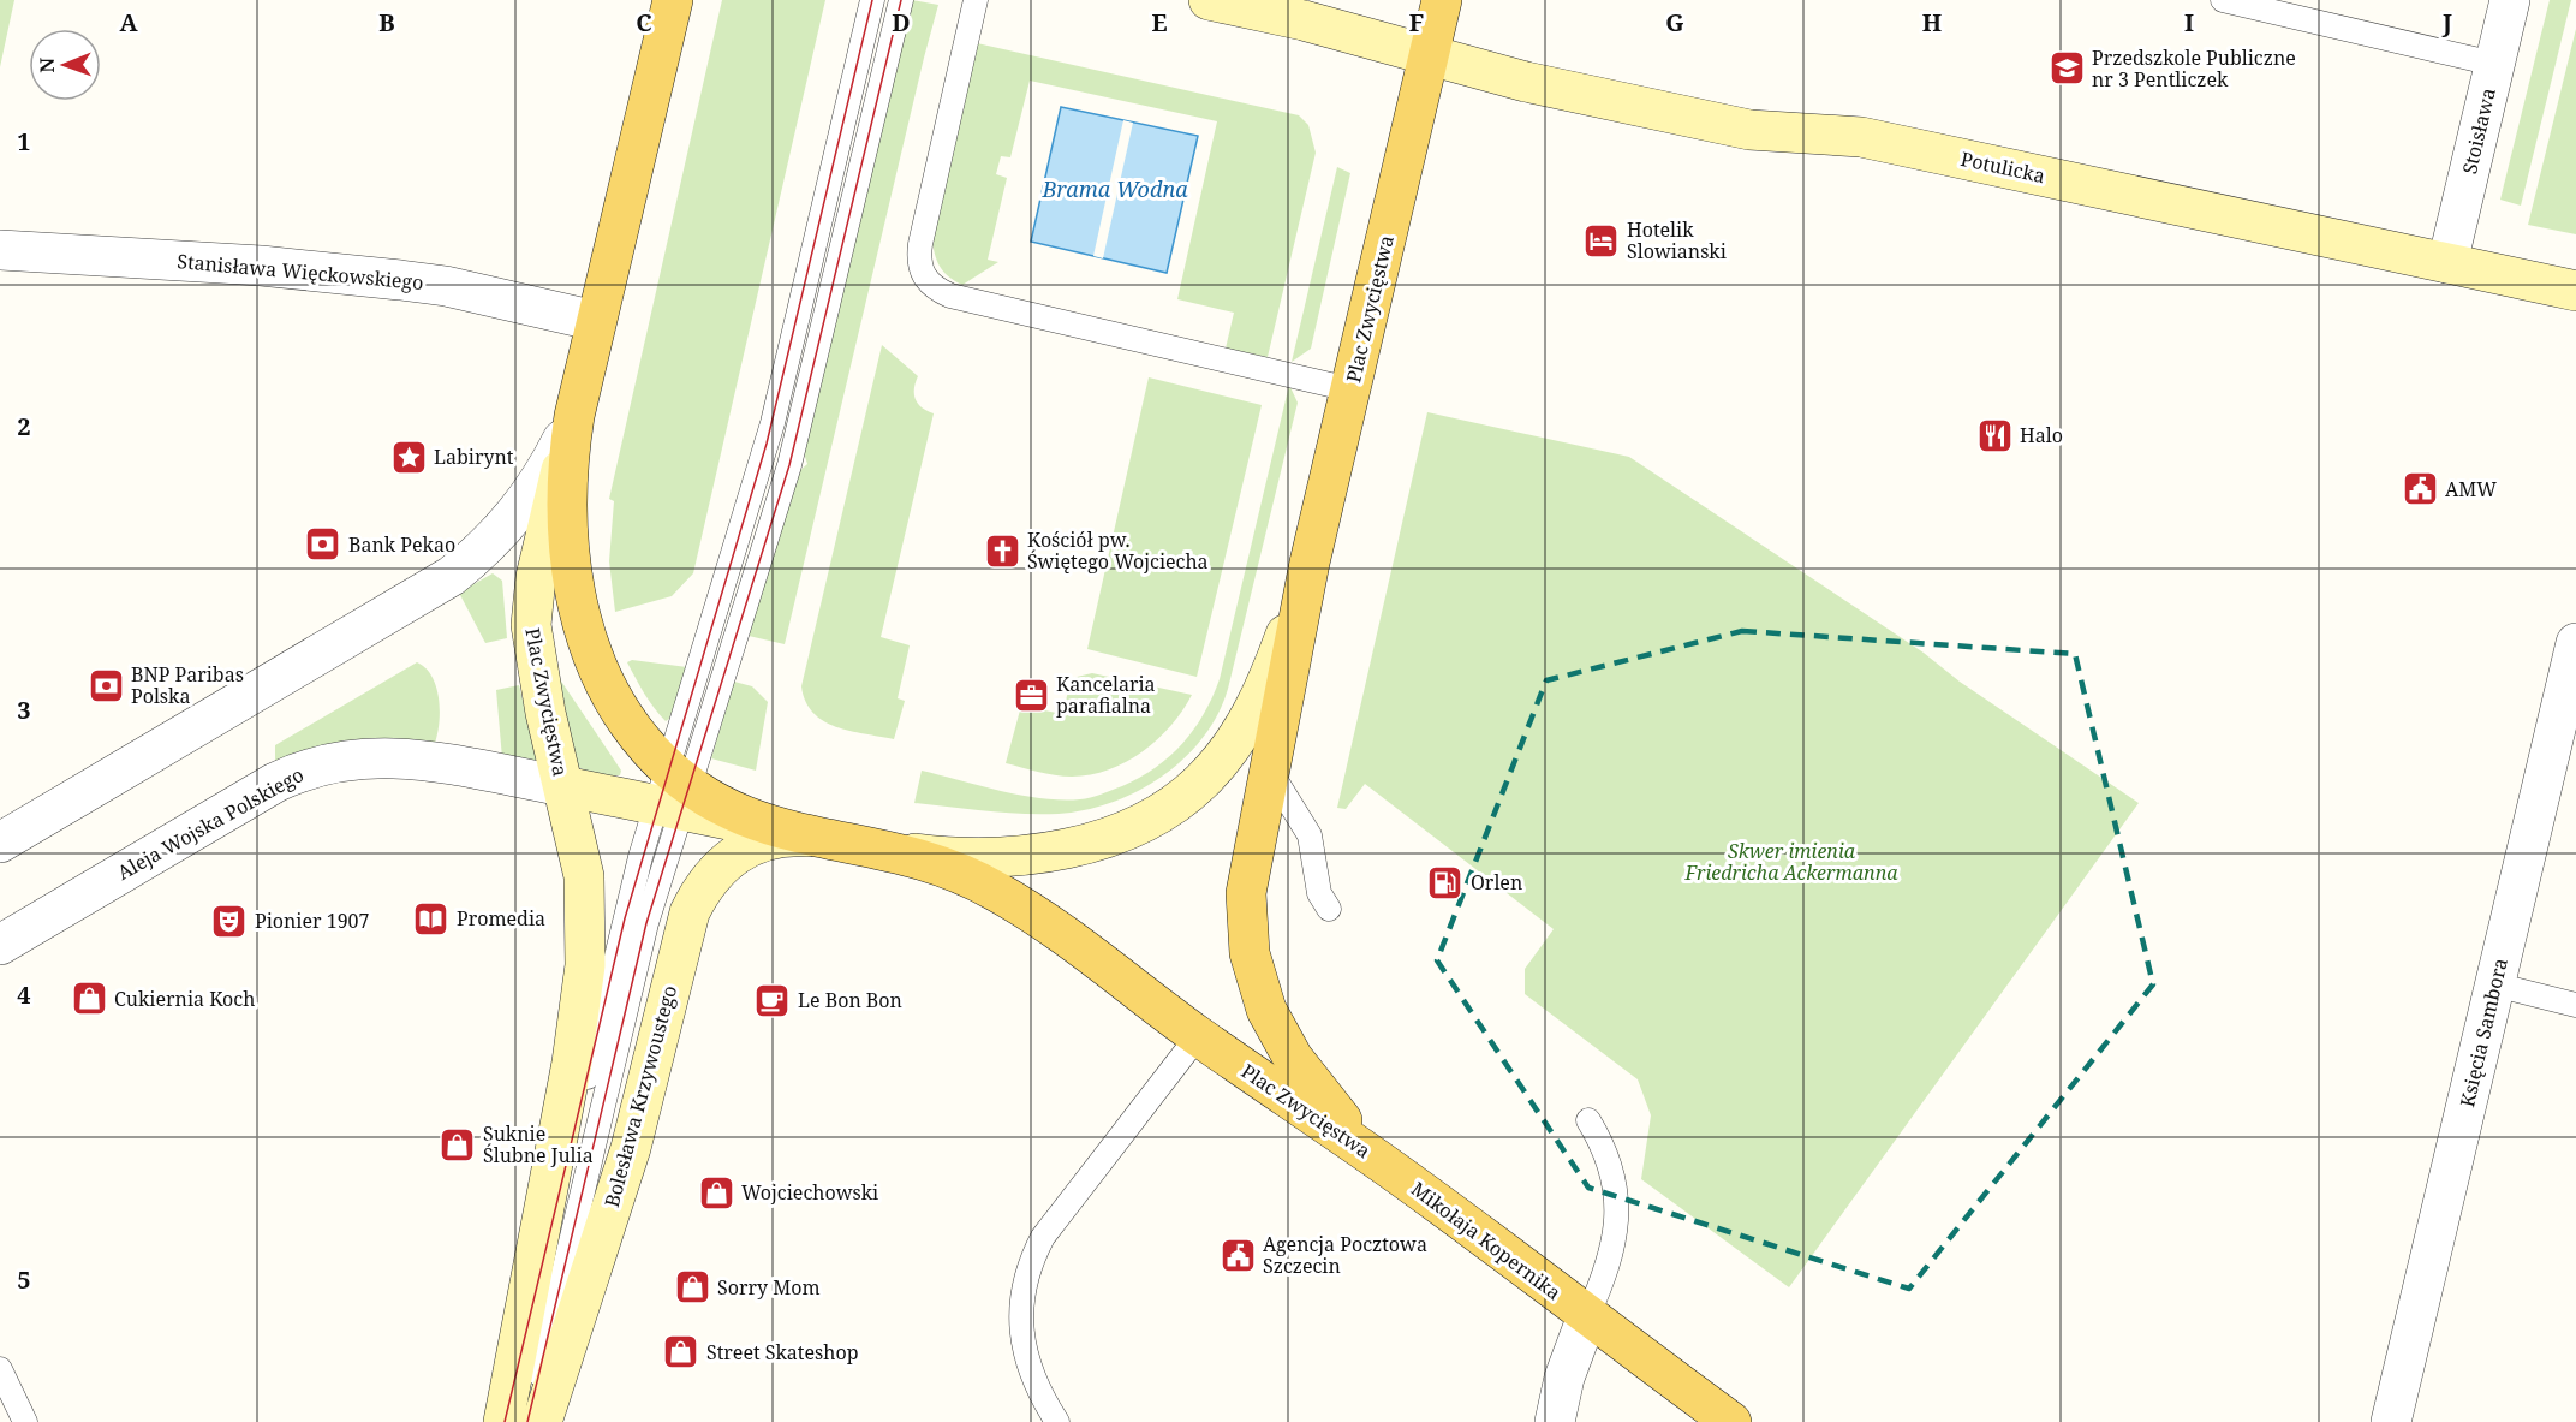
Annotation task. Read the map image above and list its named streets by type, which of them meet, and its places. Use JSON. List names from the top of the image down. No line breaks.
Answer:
{"streets":{"main road":["Plac Zwycięstwa","Mikołaja Kopernika"],"street":["Stoisława","Potulicka","Stanisława Więckowskiego","Aleja Wojska Polskiego","Księcia Sambora","Bolesława Krzywoustego"]},"crossings":[["Stoisława","Potulicka"],["Potulicka","Plac Zwycięstwa"],["Stanisława Więckowskiego","Plac Zwycięstwa"],["Plac Zwycięstwa","Aleja Wojska Polskiego"],["Plac Zwycięstwa","Bolesława Krzywoustego"],["Plac Zwycięstwa","Mikołaja Kopernika"]],"water":["Brama Wodna"],"parks":["Skwer imienia Friedricha Ackermanna"],"places":{"school or university":["Przedszkole Publiczne nr 3 Pentliczek"],"hotel":["Hotelik Slowianski"],"restaurant":["Halo"],"place":["Labirynt"],"public building":["AMW","Agencja Pocztowa Szczecin"],"bank":["Bank Pekao","BNP Paribas Polska"],"church":["Kościół pw. Świętego Wojciecha"],"office":["Kancelaria parafialna"],"fuel station":["Orlen"],"library":["Promedia"],"theatre":["Pionier 1907"],"shop":["Cukiernia Koch","Suknie Ślubne Julia","Wojciechowski","Sorry Mom","Street Skateshop"],"cafe":["Le Bon Bon"]},"north":"left","grid":{"columns":["A","B","C","D","E","F","G","H","I","J"],"rows":["1","2","3","4","5"]}}
